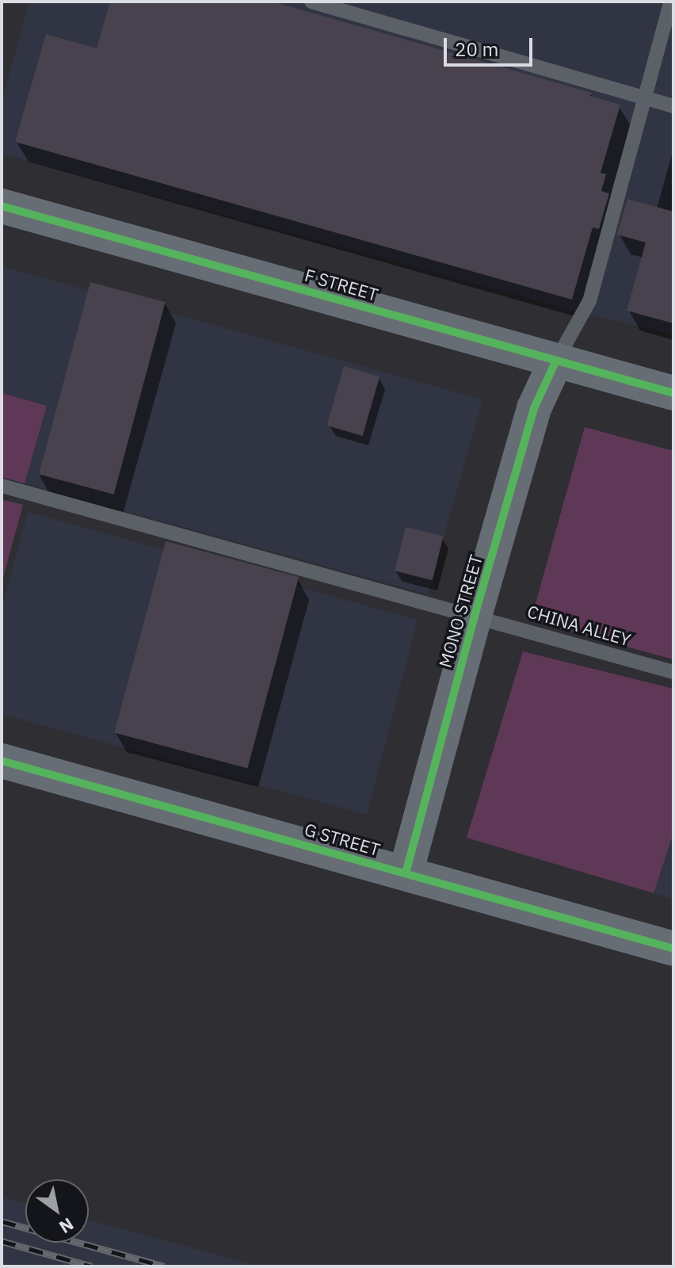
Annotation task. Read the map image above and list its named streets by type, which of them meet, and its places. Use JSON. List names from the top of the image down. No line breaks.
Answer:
{"streets":{"street":["F STREET","MONO STREET","G STREET"],"lane":["CHINA ALLEY"]},"crossings":[["F STREET","MONO STREET"],["MONO STREET","CHINA ALLEY"],["MONO STREET","G STREET"]],"scale_bar":"20 m","north":"bottom right"}
